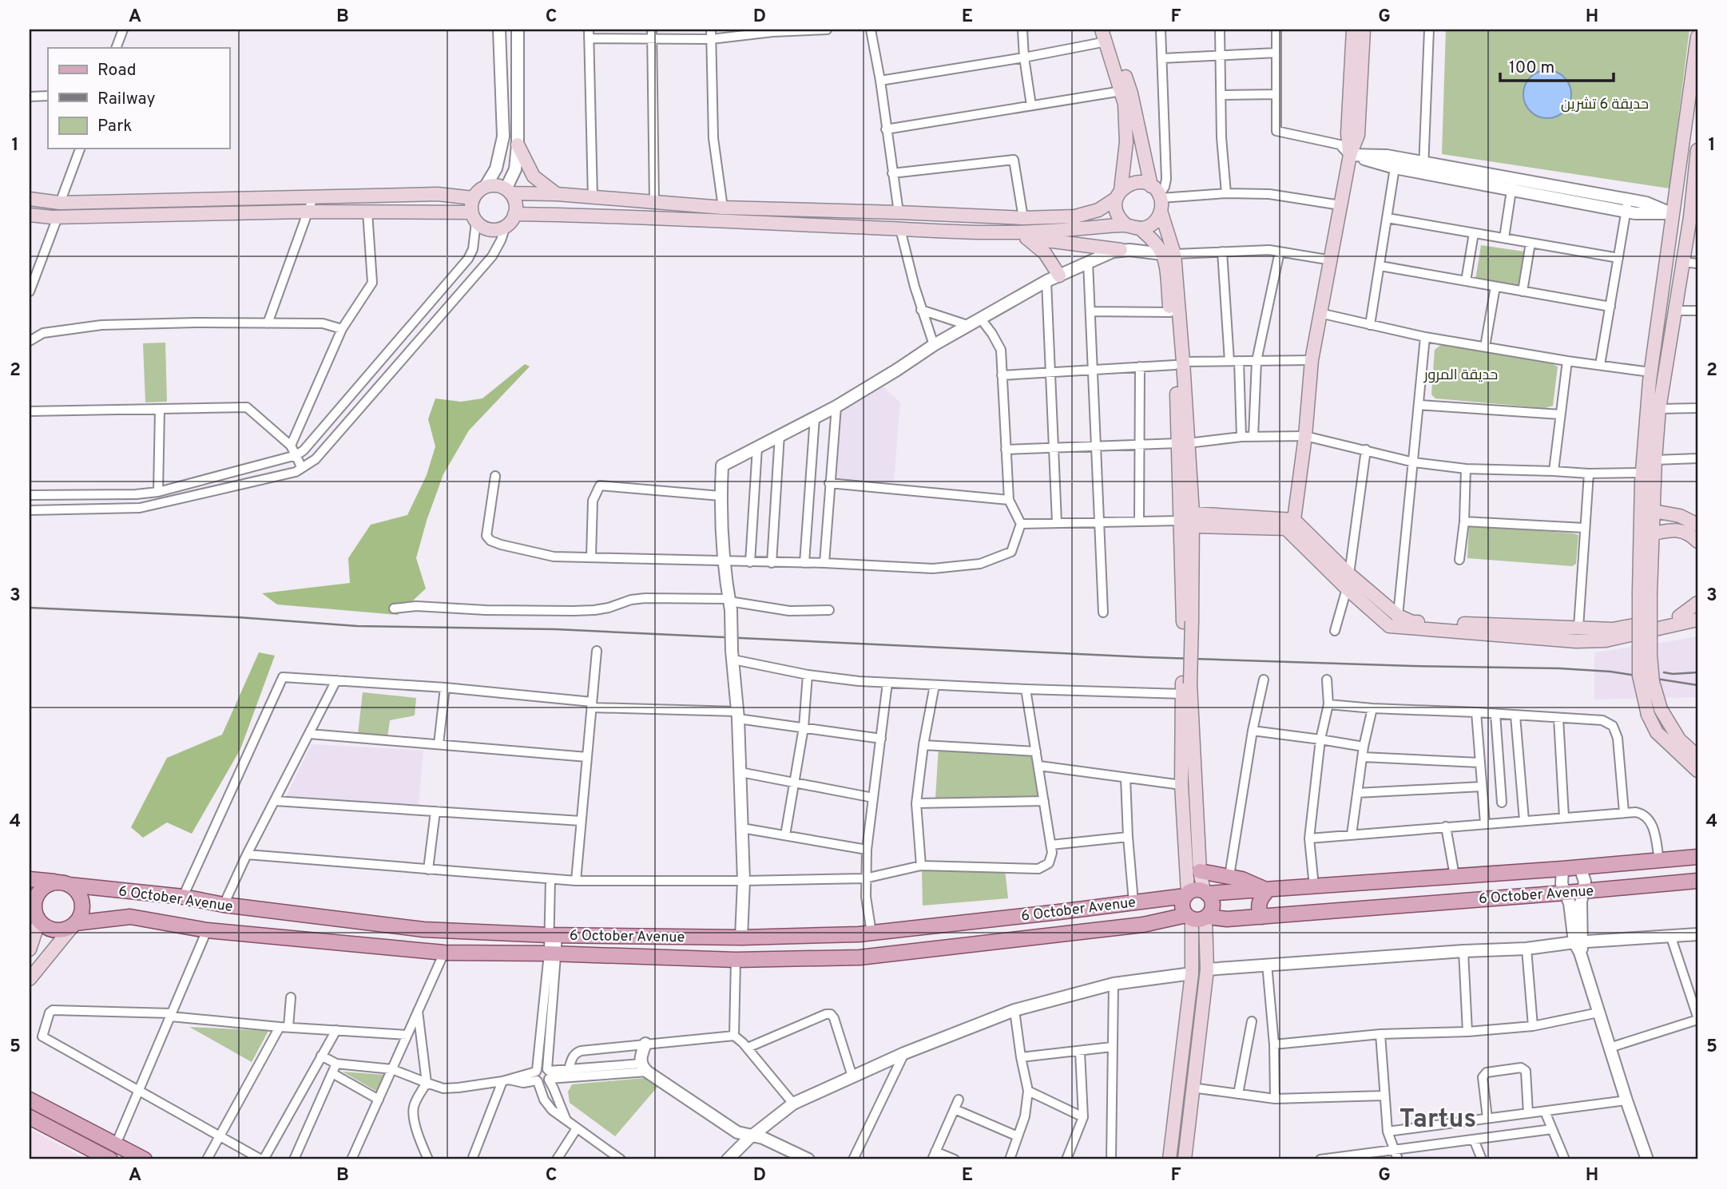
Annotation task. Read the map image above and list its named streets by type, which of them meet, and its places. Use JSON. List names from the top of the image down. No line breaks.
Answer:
{"streets":{"main road":["6 October Avenue"]},"districts":["Tartus"],"parks":["حديقة 6 تشرين","حديقة المرور"],"legend":["Road","Railway","Park"],"scale_bar":"100 m","grid":{"columns":["A","B","C","D","E","F","G","H"],"rows":["1","2","3","4","5"]}}
